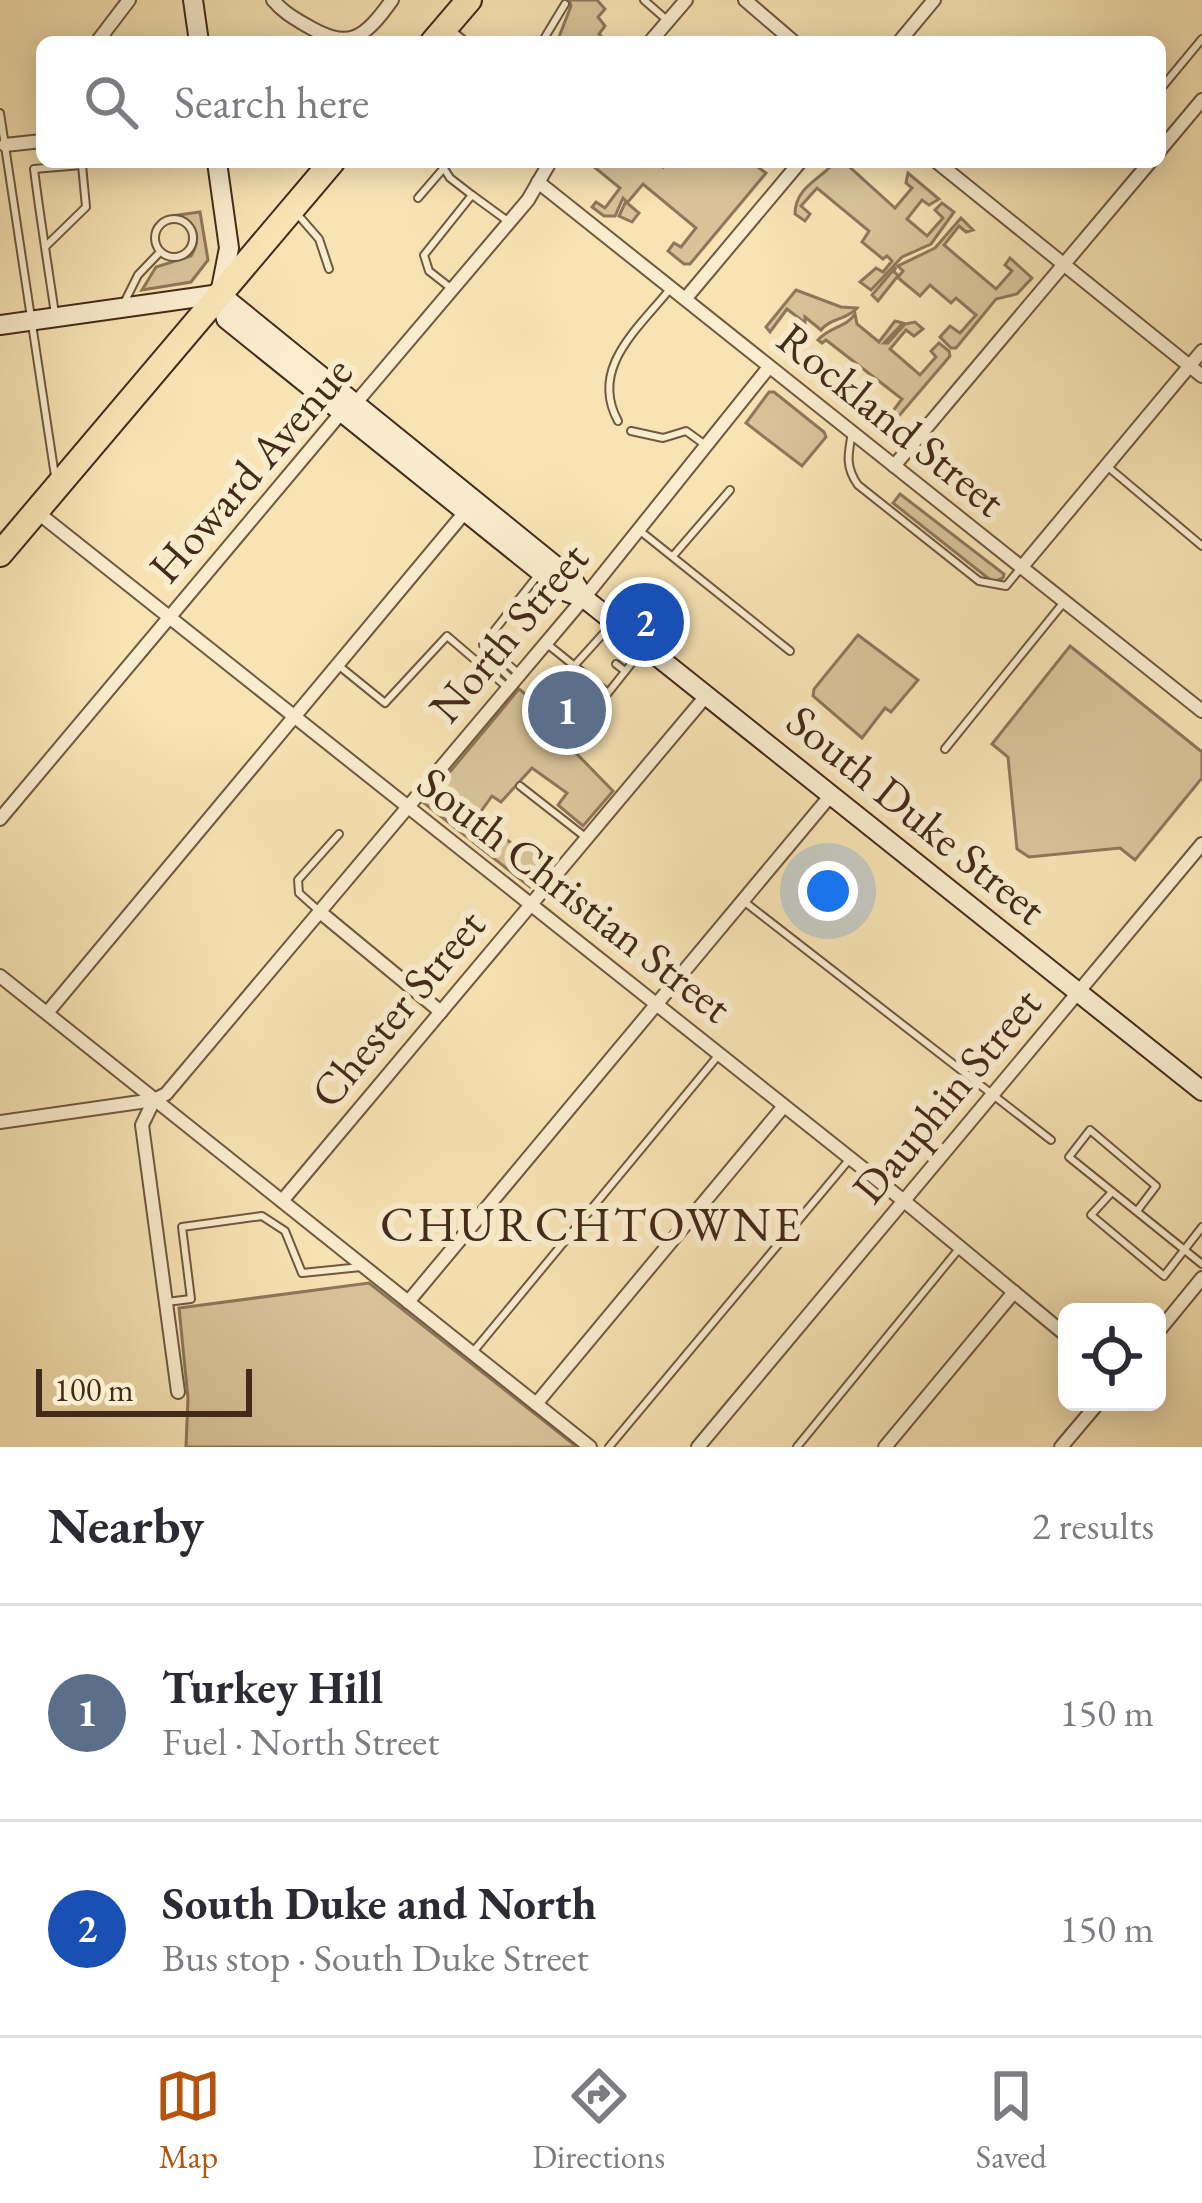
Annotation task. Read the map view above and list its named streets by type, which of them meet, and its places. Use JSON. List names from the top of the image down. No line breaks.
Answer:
{"streets":{"main road":["South Duke Street"],"street":["Rockland Street","Howard Avenue","North Street","South Christian Street","Chester Street","Dauphin Street"]},"crossings":[["Rockland Street","Howard Avenue"],["Rockland Street","North Street"],["Howard Avenue","South Duke Street"],["Howard Avenue","South Christian Street"],["North Street","South Duke Street"],["North Street","South Christian Street"],["South Duke Street","Chester Street"],["South Duke Street","Dauphin Street"],["South Christian Street","Chester Street"],["South Christian Street","Dauphin Street"]],"districts":["CHURCHTOWNE"],"scale_bar":"100 m","page":{"search":"Search here","pins":["2","1"],"scale":"100 m","heading":["Nearby","2 results"],"list":[{"mark":"1","name":"Turkey Hill","note":"Fuel · North Street","value":"150 m"},{"mark":"2","name":"South Duke and North","note":"Bus stop · South Duke Street","value":"150 m"}],"nav":["Map","Directions","Saved"]}}
